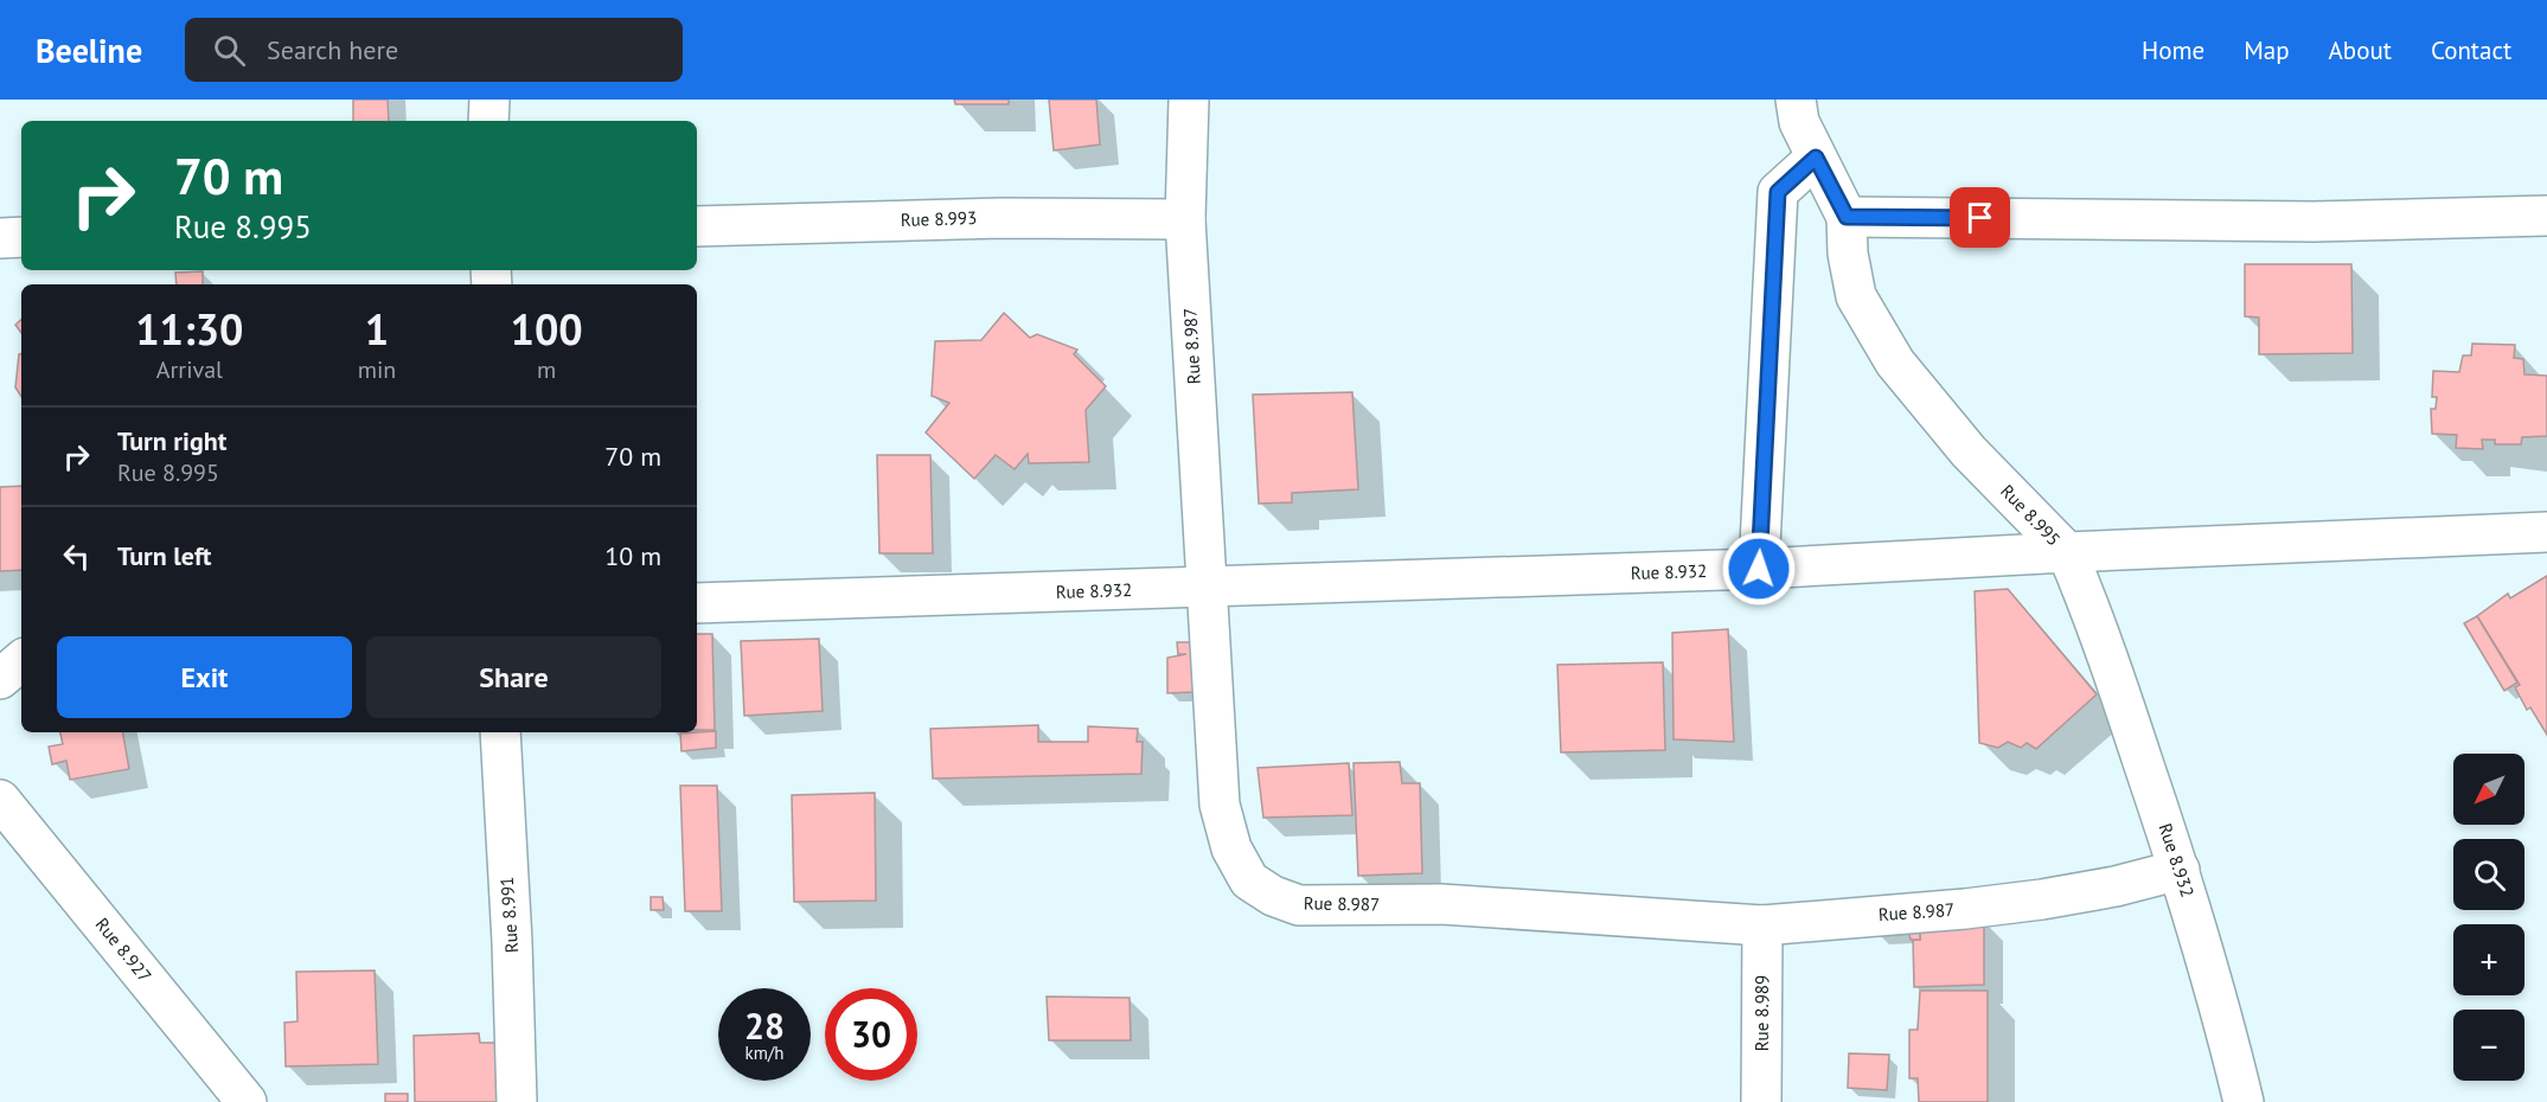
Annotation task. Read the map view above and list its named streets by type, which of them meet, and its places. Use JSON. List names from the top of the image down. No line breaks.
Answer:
{"streets":{"street":["Rue 8.993","Rue 8.987","Rue 8.995","Rue 8.932","Rue 8.991","Rue 8.927","Rue 8.989"]},"crossings":[["Rue 8.993","Rue 8.987"],["Rue 8.987","Rue 8.932"],["Rue 8.987","Rue 8.989"],["Rue 8.995","Rue 8.932"]],"north":"bottom left","page":{"header":"Beeline","search":"Search here","nav":["Home","Map","About","Contact"],"turn":["70 m","Rue 8.995"],"eta":["11:30","Arrival","1","min","100","m"],"list":[{"name":"Turn right","note":"Rue 8.995","value":"70 m"},{"name":"Turn left","value":"10 m"}],"buttons":["Exit","Share"],"map_buttons":["+","−"],"speed":"28 km/h","limit":"30"}}
